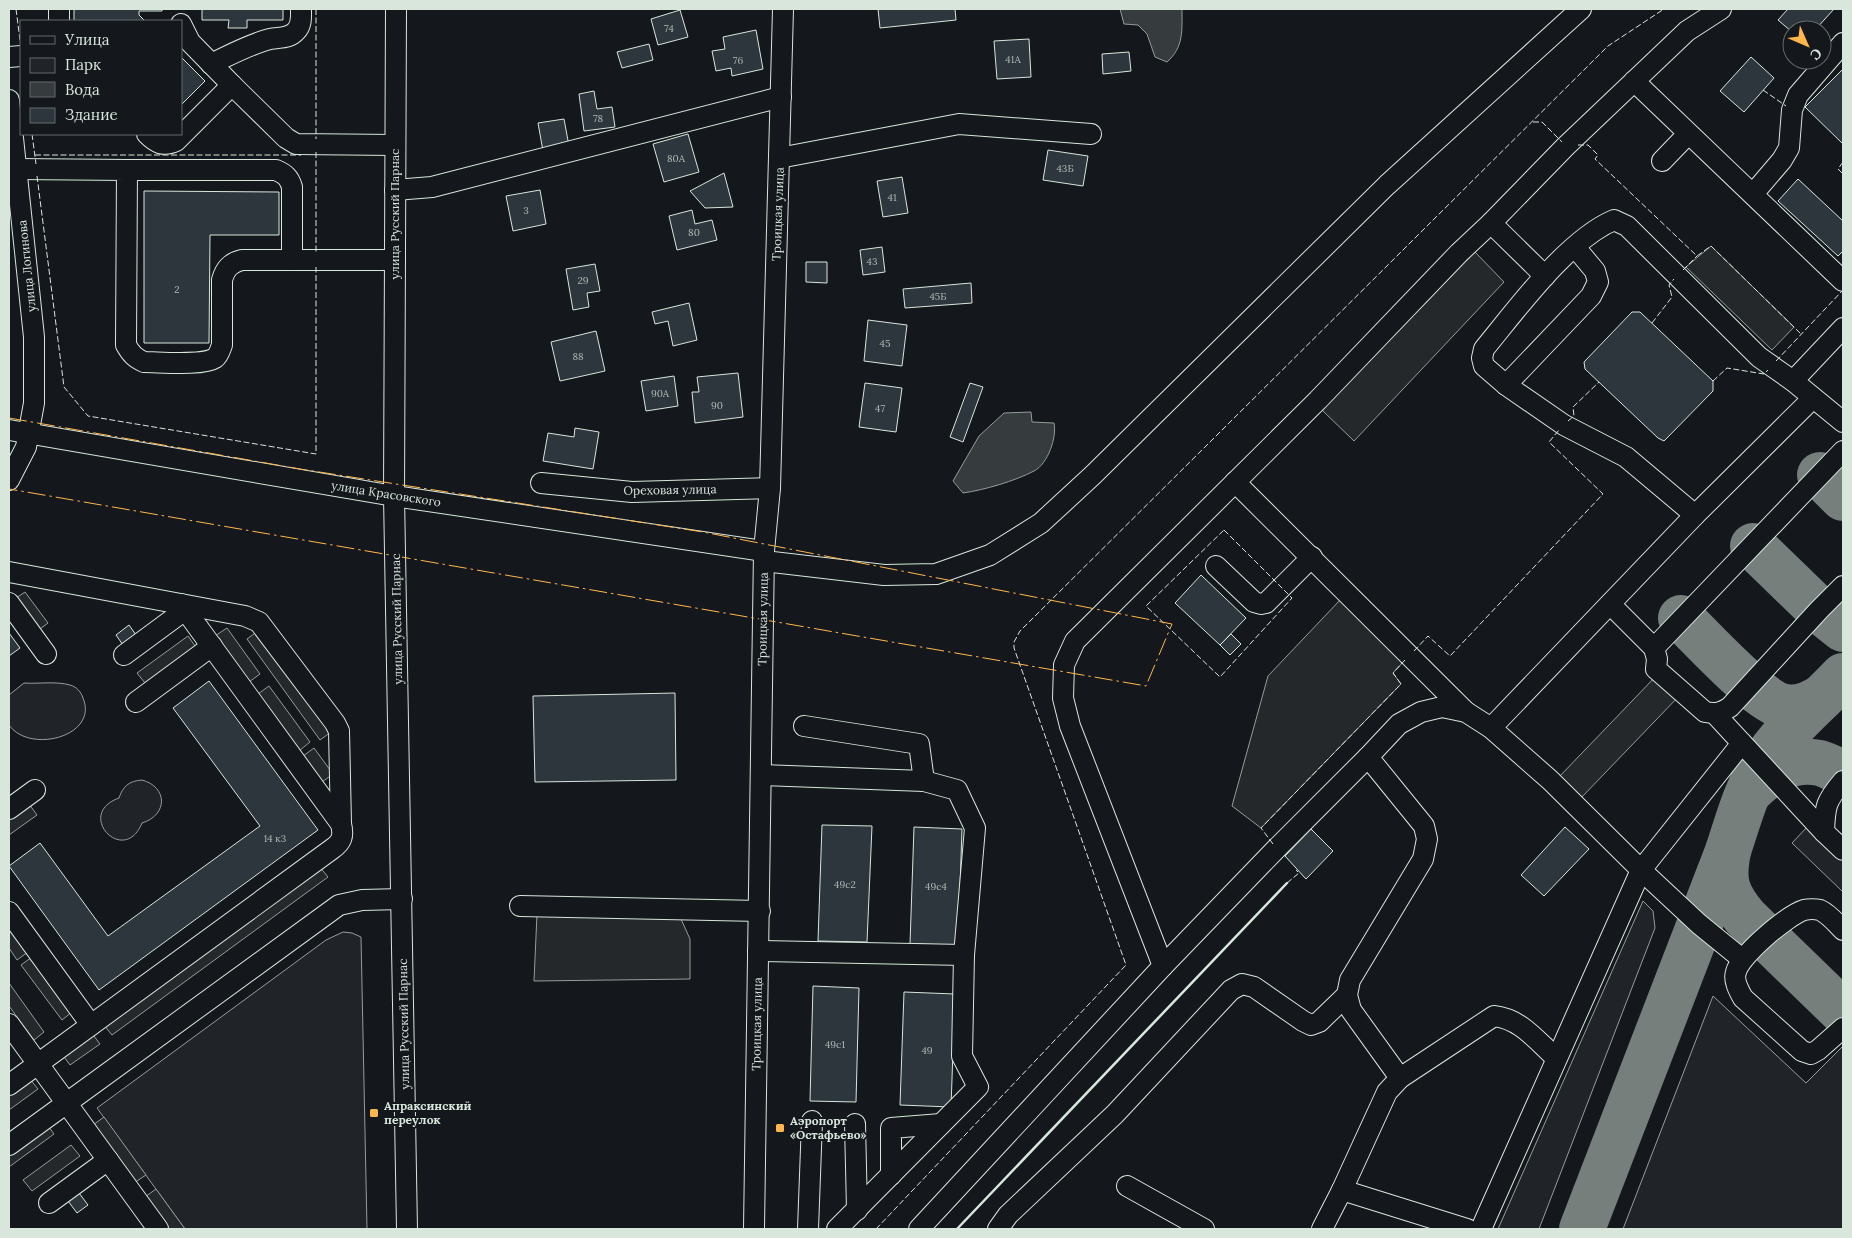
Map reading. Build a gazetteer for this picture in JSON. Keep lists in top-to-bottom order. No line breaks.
{"streets":{"street":["улица Русский Парнас","Троицкая улица","улица Логинова","Ореховая улица","улица Красовского"]},"crossings":[["улица Русский Парнас","улица Красовского"],["Троицкая улица","Ореховая улица"],["Троицкая улица","улица Красовского"],["улица Логинова","улица Красовского"]],"places":{"transit":["Апраксинский переулок","Аэропорт «Остафьево»"]},"house_numbers":["74","41А","76","78","80А","43Б","41","3","80","43","29","2","45Б","45","88","90А","90","47","14 к3","49с2","49с4","49с1","49"],"legend":["Улица","Парк","Вода","Здание"],"north":"bottom right"}
